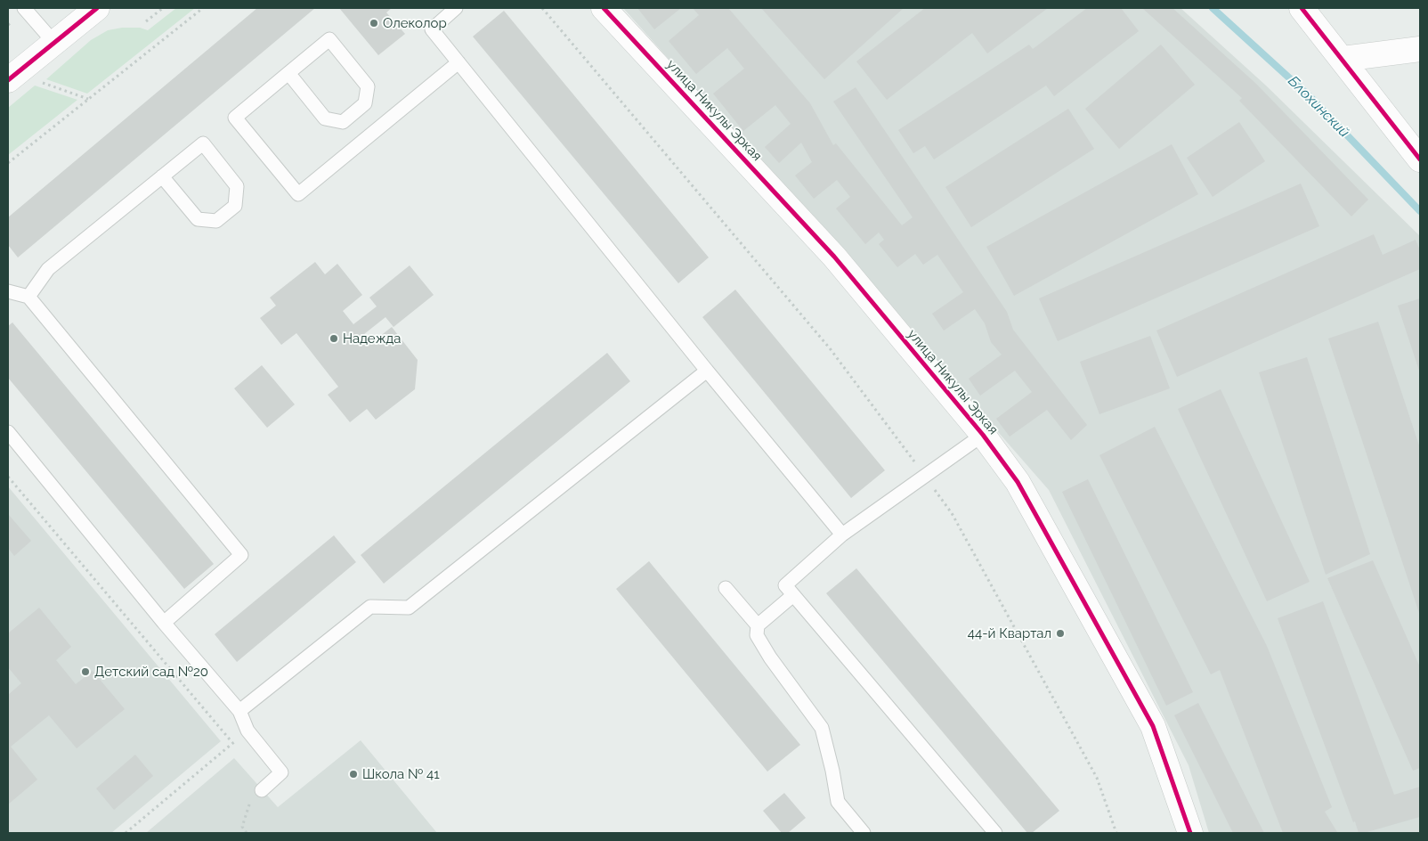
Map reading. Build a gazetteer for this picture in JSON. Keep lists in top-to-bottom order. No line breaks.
{"streets":{"street":["улица Никулы Эркая"]},"water":["Блохинский"],"places":["Олеколор","Надежда","44-й Квартал","Детский сад №20","Школа № 41"]}
